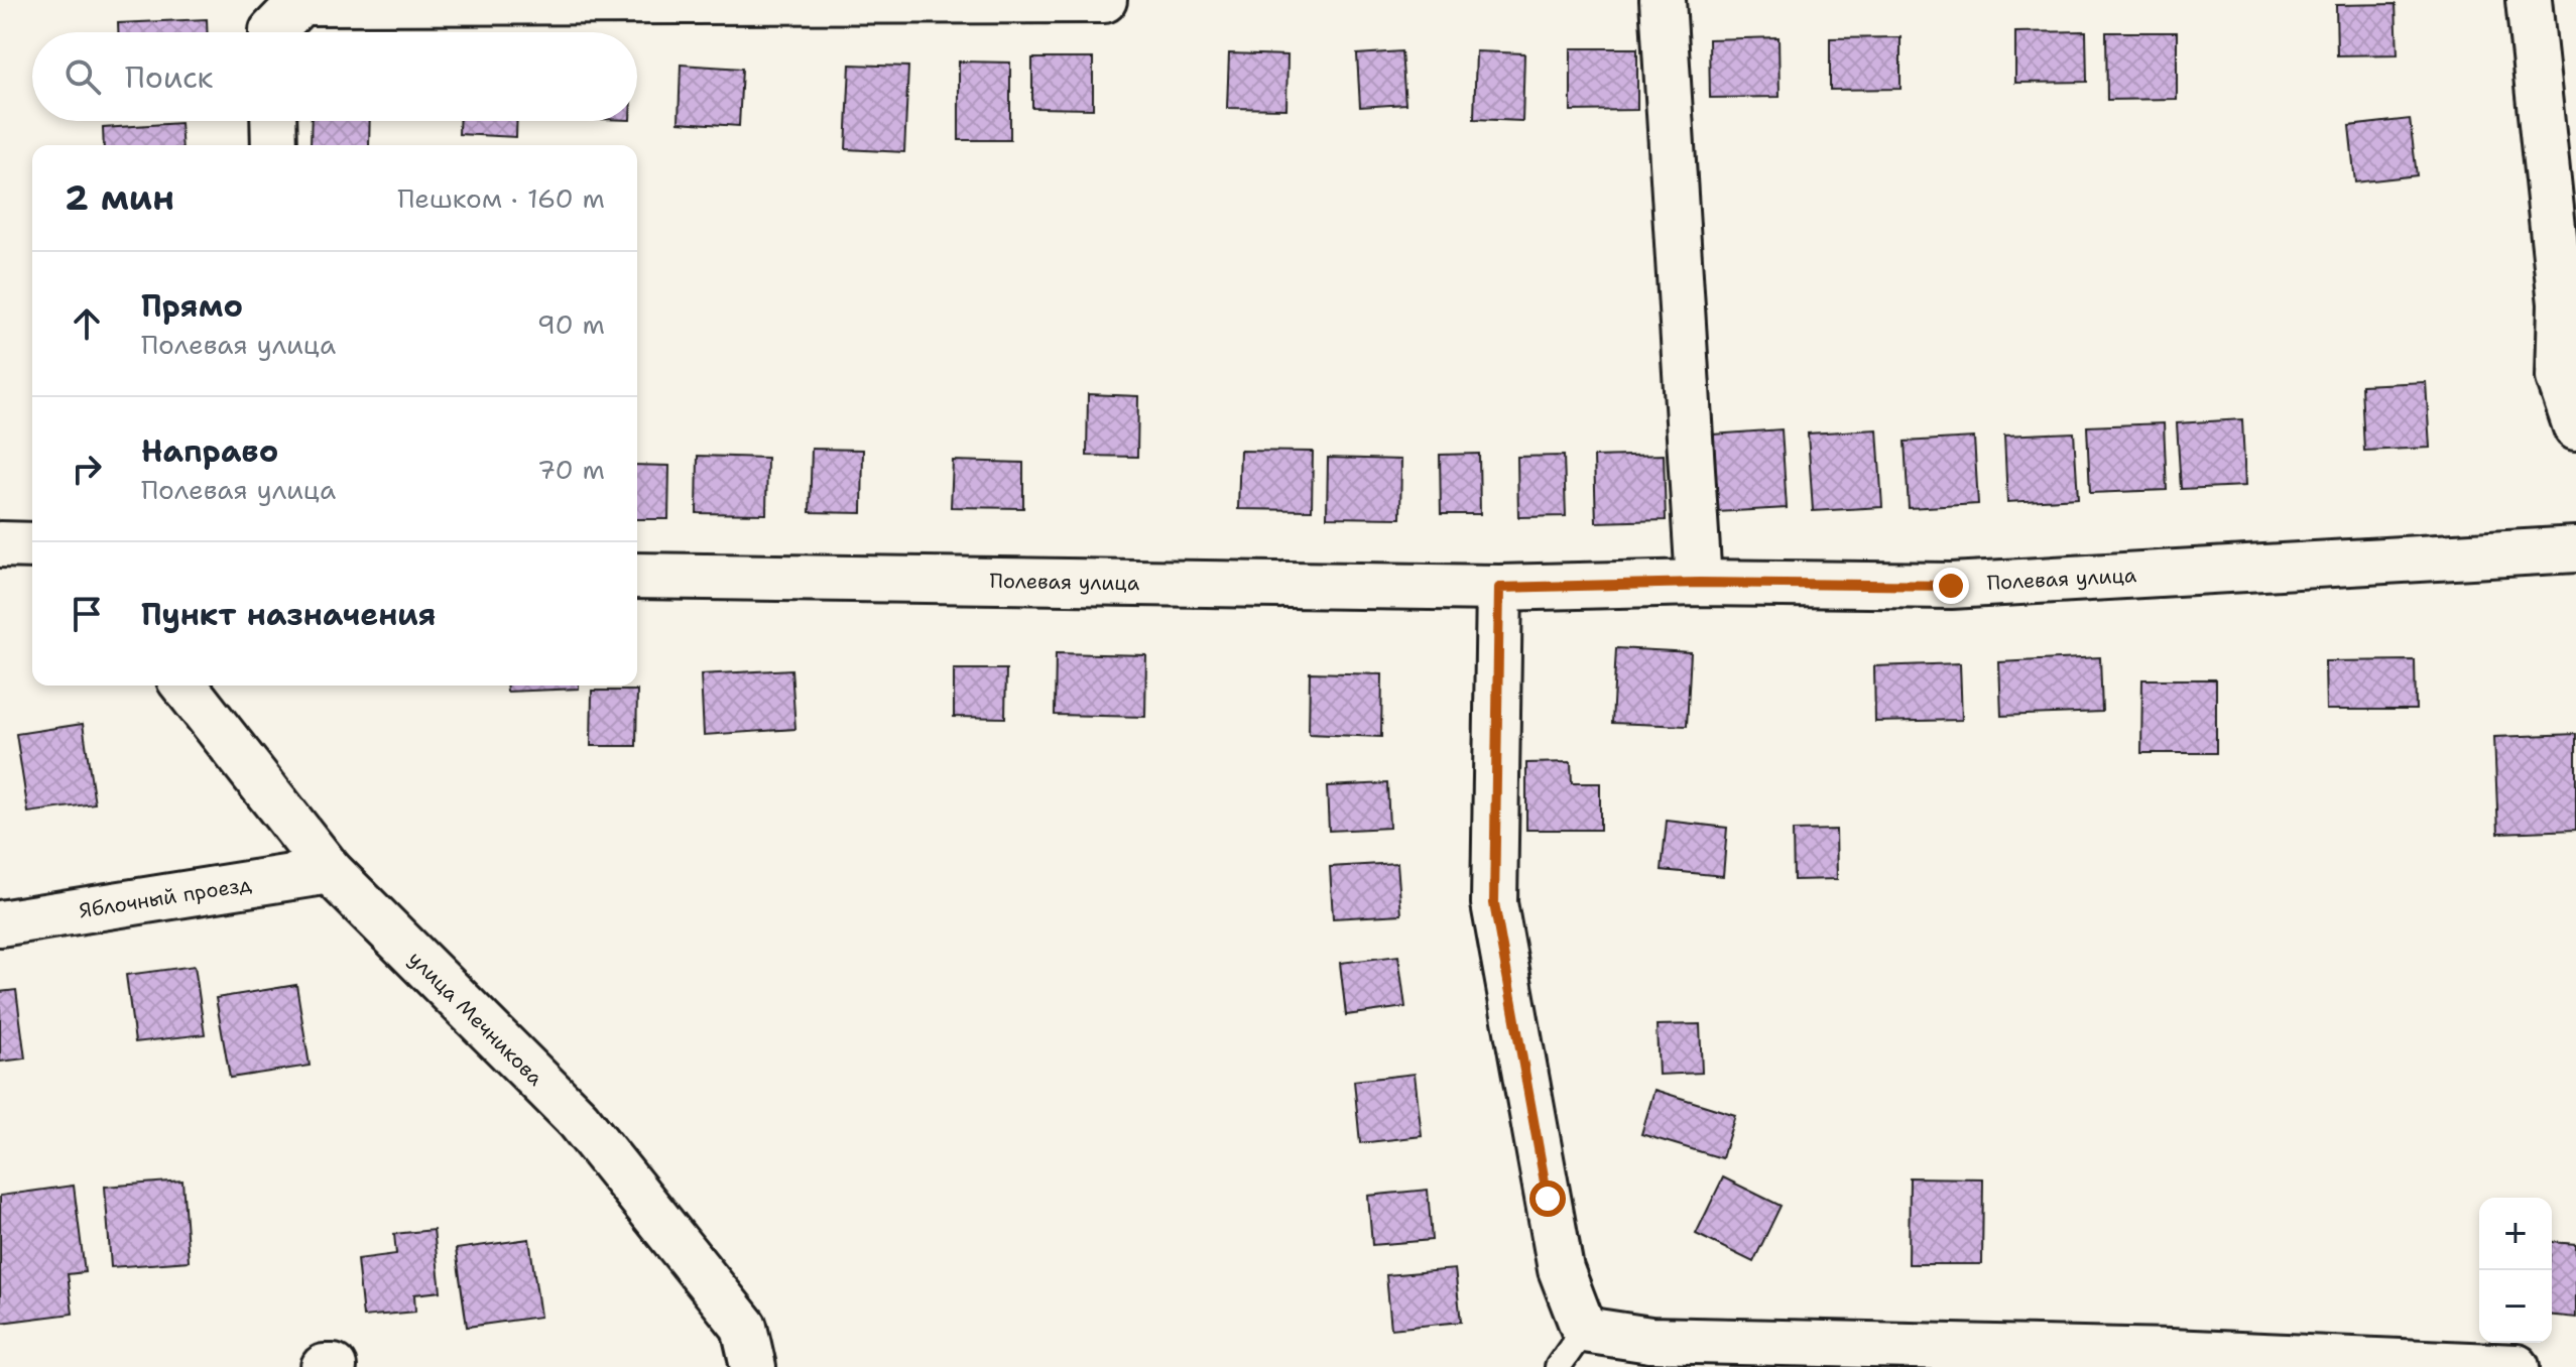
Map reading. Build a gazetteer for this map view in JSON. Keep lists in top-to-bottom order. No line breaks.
{"streets":{"street":["Полевая улица","Яблочный проезд","улица Мечникова"]},"crossings":[["Яблочный проезд","улица Мечникова"]],"page":{"search":"Поиск","heading":["2 мин","Пешком · 160 m"],"list":[["Прямо","Полевая улица","90 m"],["Направо","Полевая улица","70 m"],"Пункт назначения"],"map_buttons":["+","−"]}}
